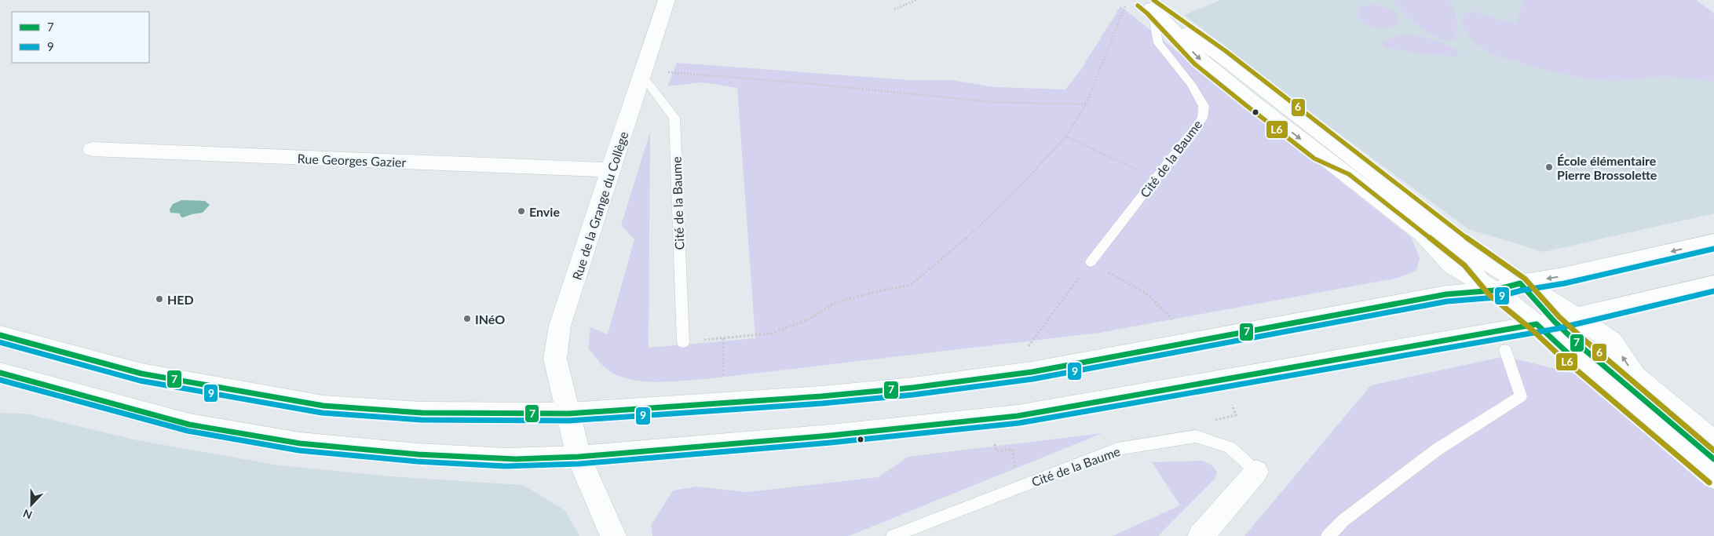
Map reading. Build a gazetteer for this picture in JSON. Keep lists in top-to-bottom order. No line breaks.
{"streets":{"main road":["Rue Georges Gazier","Rue de la Grange du Collège"],"lane":["Cité de la Baume"]},"crossings":[["Cité de la Baume","Rue de la Grange du Collège"],["Rue Georges Gazier","Rue de la Grange du Collège"]],"places":["École élémentaire Pierre Brossolette","Envie","HED","INéO"],"lines":["transit line 6","transit line L6","transit line 9","transit line 7"],"legend":["7","9"],"north":"bottom"}
